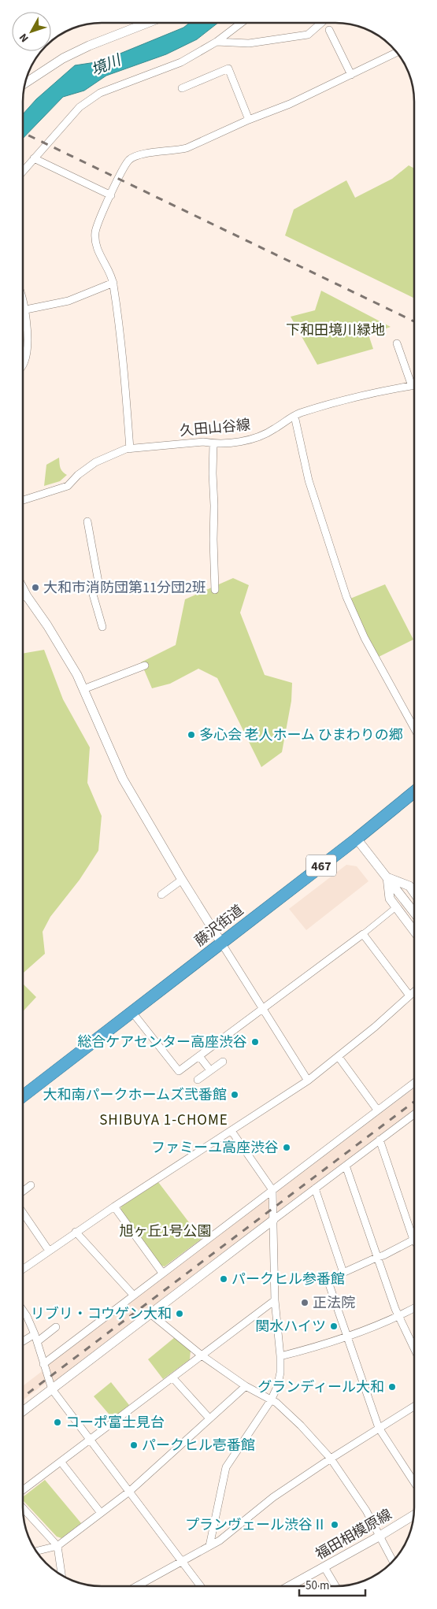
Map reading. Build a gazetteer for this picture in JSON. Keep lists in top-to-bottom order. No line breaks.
{"streets":{"highway":["467","藤沢街道"],"street":["久田山谷線","福田相模原線"]},"districts":["SHIBUYA 1-CHOME"],"water":["境川"],"parks":["下和田境川緑地","旭ヶ丘1号公園"],"places":["大和市消防団第11分団2班","多心会 老人ホーム ひまわりの郷","総合ケアセンター高座渋谷","大和南パークホームズ弐番館","ファミーユ高座渋谷","パークヒル参番館","正法院","リブリ・コウゲン大和","関水ハイツ","グランディール大和","コーポ富士見台","パークヒル壱番館","プランヴェール渋谷Ⅱ"],"scale_bar":"50 m","north":"bottom left"}
